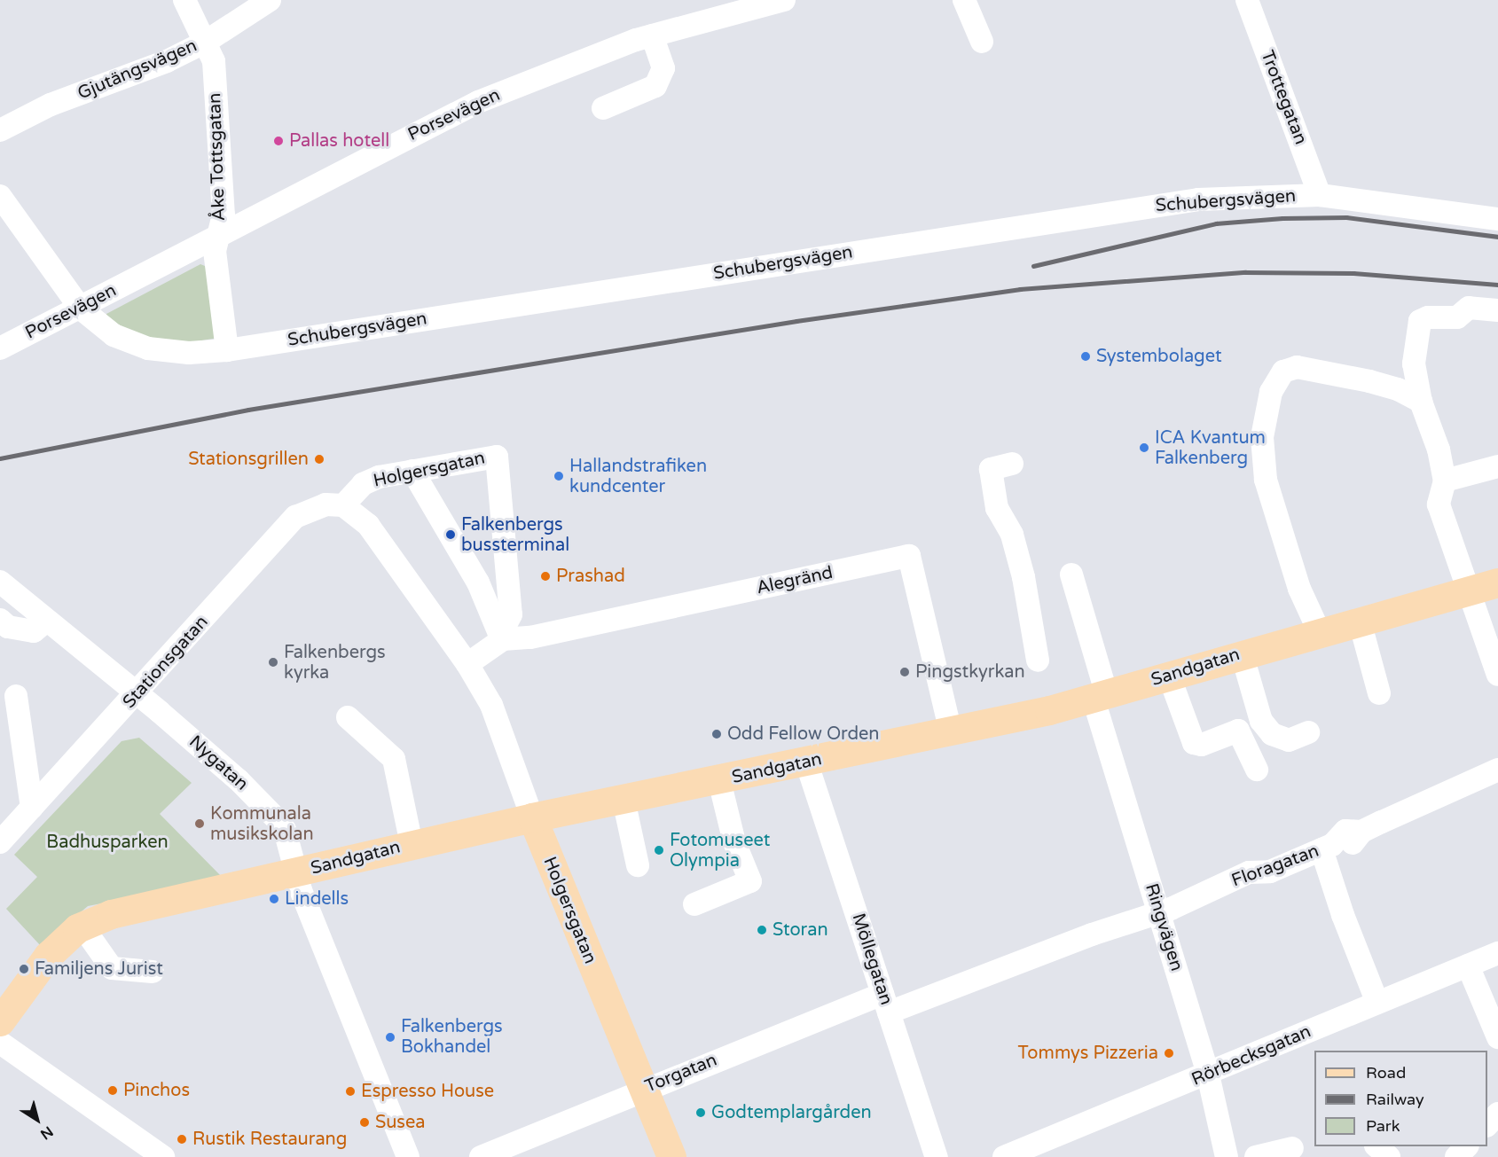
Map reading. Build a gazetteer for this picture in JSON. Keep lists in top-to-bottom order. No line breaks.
{"streets":{"main road":["Holgersgatan","Sandgatan"],"street":["Gjutängsvägen","Trottegatan","Porsevägen","Åke Tottsgatan","Schubergsvägen","Alegränd","Stationsgatan","Nygatan","Floragatan","Ringvägen","Möllegatan","Rörbecksgatan","Torgatan"]},"crossings":[["Gjutängsvägen","Åke Tottsgatan"],["Trottegatan","Schubergsvägen"],["Porsevägen","Åke Tottsgatan"],["Porsevägen","Schubergsvägen"],["Åke Tottsgatan","Schubergsvägen"],["Holgersgatan","Alegränd"],["Holgersgatan","Stationsgatan"],["Holgersgatan","Sandgatan"],["Holgersgatan","Torgatan"],["Alegränd","Sandgatan"],["Stationsgatan","Nygatan"],["Sandgatan","Nygatan"],["Sandgatan","Ringvägen"],["Sandgatan","Möllegatan"],["Floragatan","Ringvägen"],["Floragatan","Möllegatan"],["Floragatan","Torgatan"],["Ringvägen","Rörbecksgatan"],["Möllegatan","Torgatan"]],"parks":["Badhusparken"],"places":["Pallas hotell","Systembolaget","ICA Kvantum Falkenberg","Stationsgrillen","Hallandstrafiken kundcenter","Falkenbergs bussterminal","Prashad","Falkenbergs kyrka","Pingstkyrkan","Odd Fellow Orden","Kommunala musikskolan","Fotomuseet Olympia","Lindells","Storan","Familjens Jurist","Falkenbergs Bokhandel","Tommys Pizzeria","Pinchos","Espresso House","Godtemplargården","Susea","Rustik Restaurang"],"legend":["Road","Railway","Park"],"north":"bottom right"}
